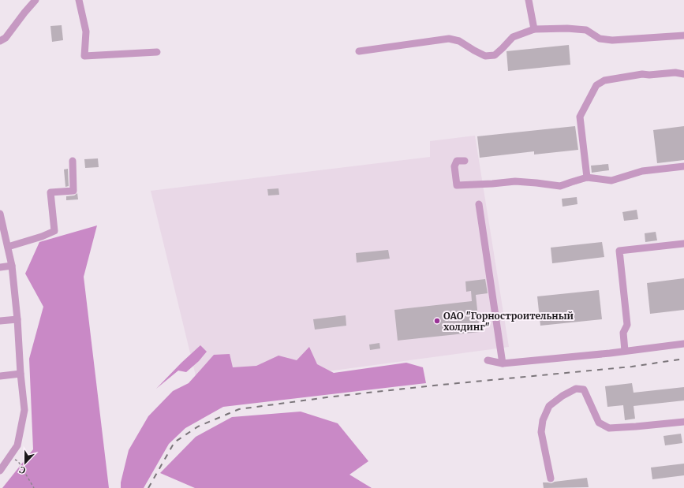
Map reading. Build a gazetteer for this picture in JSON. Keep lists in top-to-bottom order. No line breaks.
{"places":["ОАО \"Горностроительный холдинг\""],"north":"bottom"}
